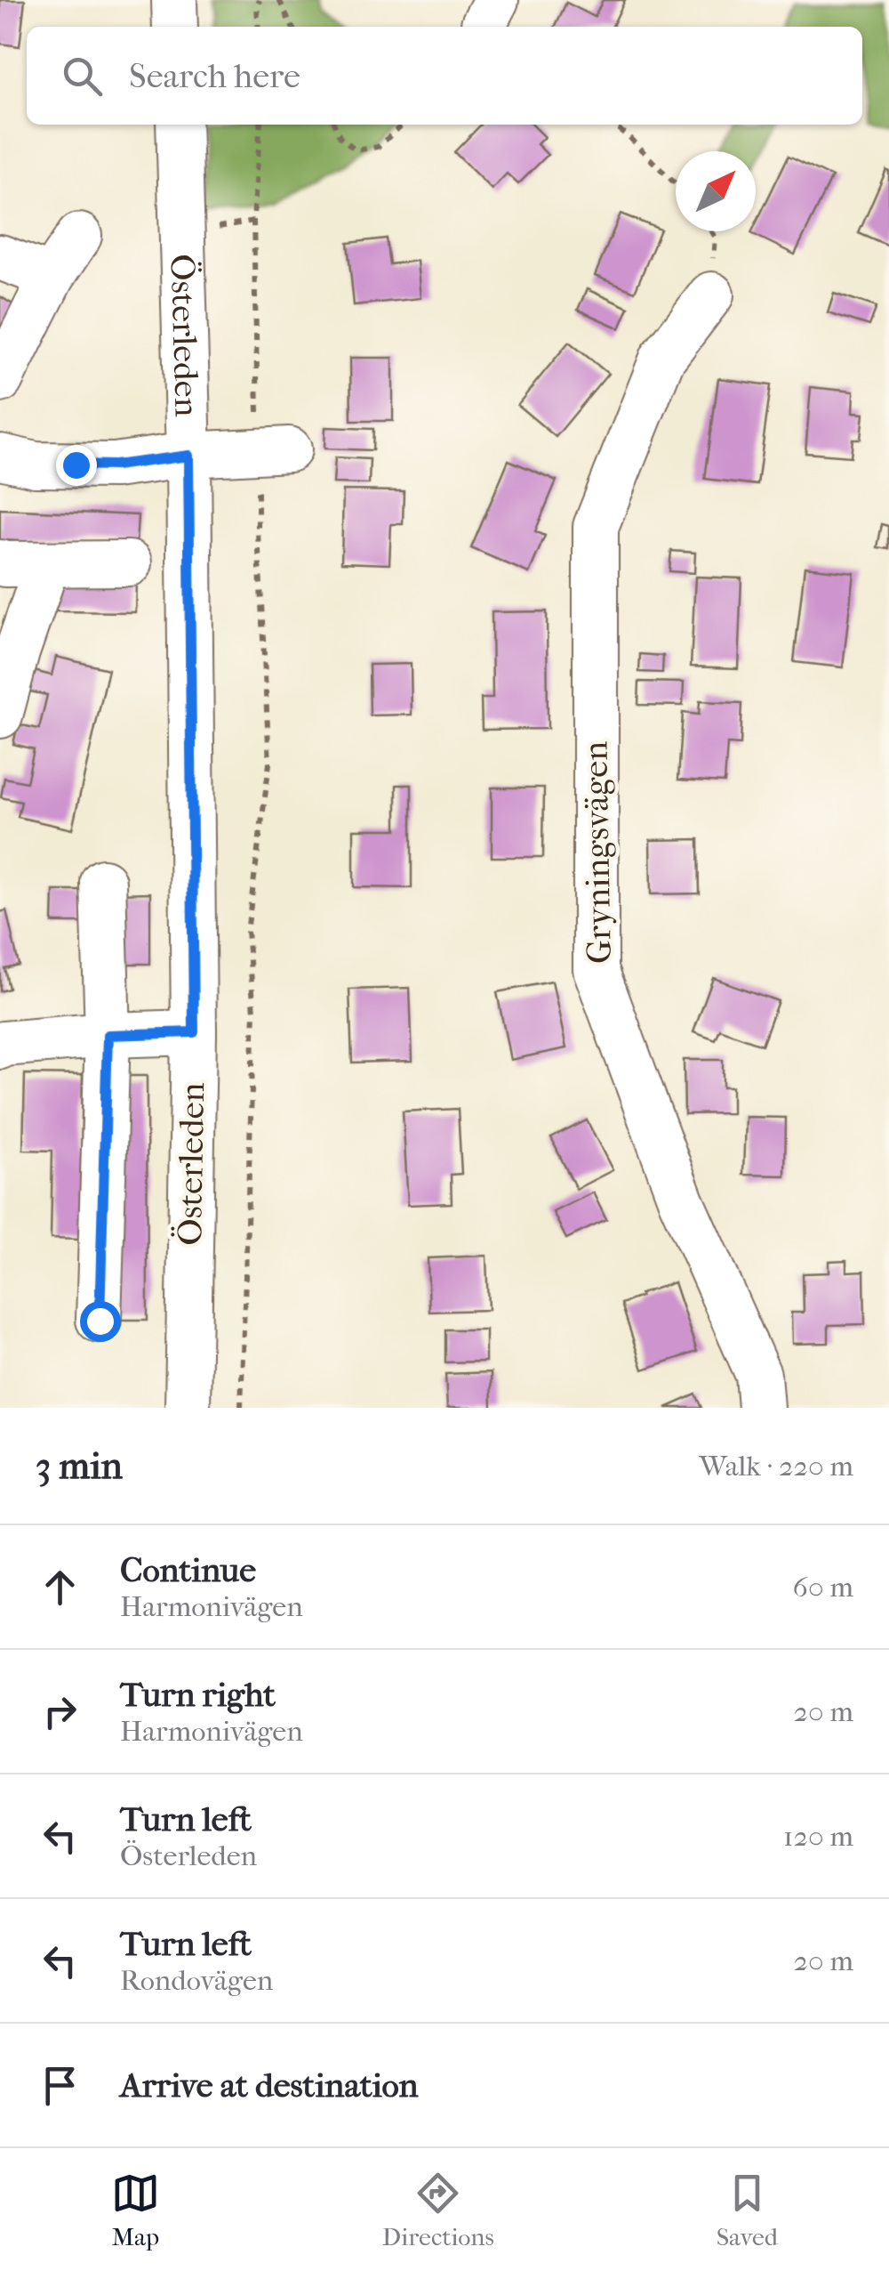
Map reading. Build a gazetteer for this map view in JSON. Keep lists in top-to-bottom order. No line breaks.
{"streets":{"street":["Österleden","Gryningsvägen"]},"north":"top right","page":{"search":"Search here","heading":["3 min","Walk · 220 m"],"list":[["Continue","Harmonivägen","60 m"],["Turn right","Harmonivägen","20 m"],["Turn left","Österleden","120 m"],["Turn left","Rondovägen","20 m"],"Arrive at destination"],"nav":["Map","Directions","Saved"]}}
